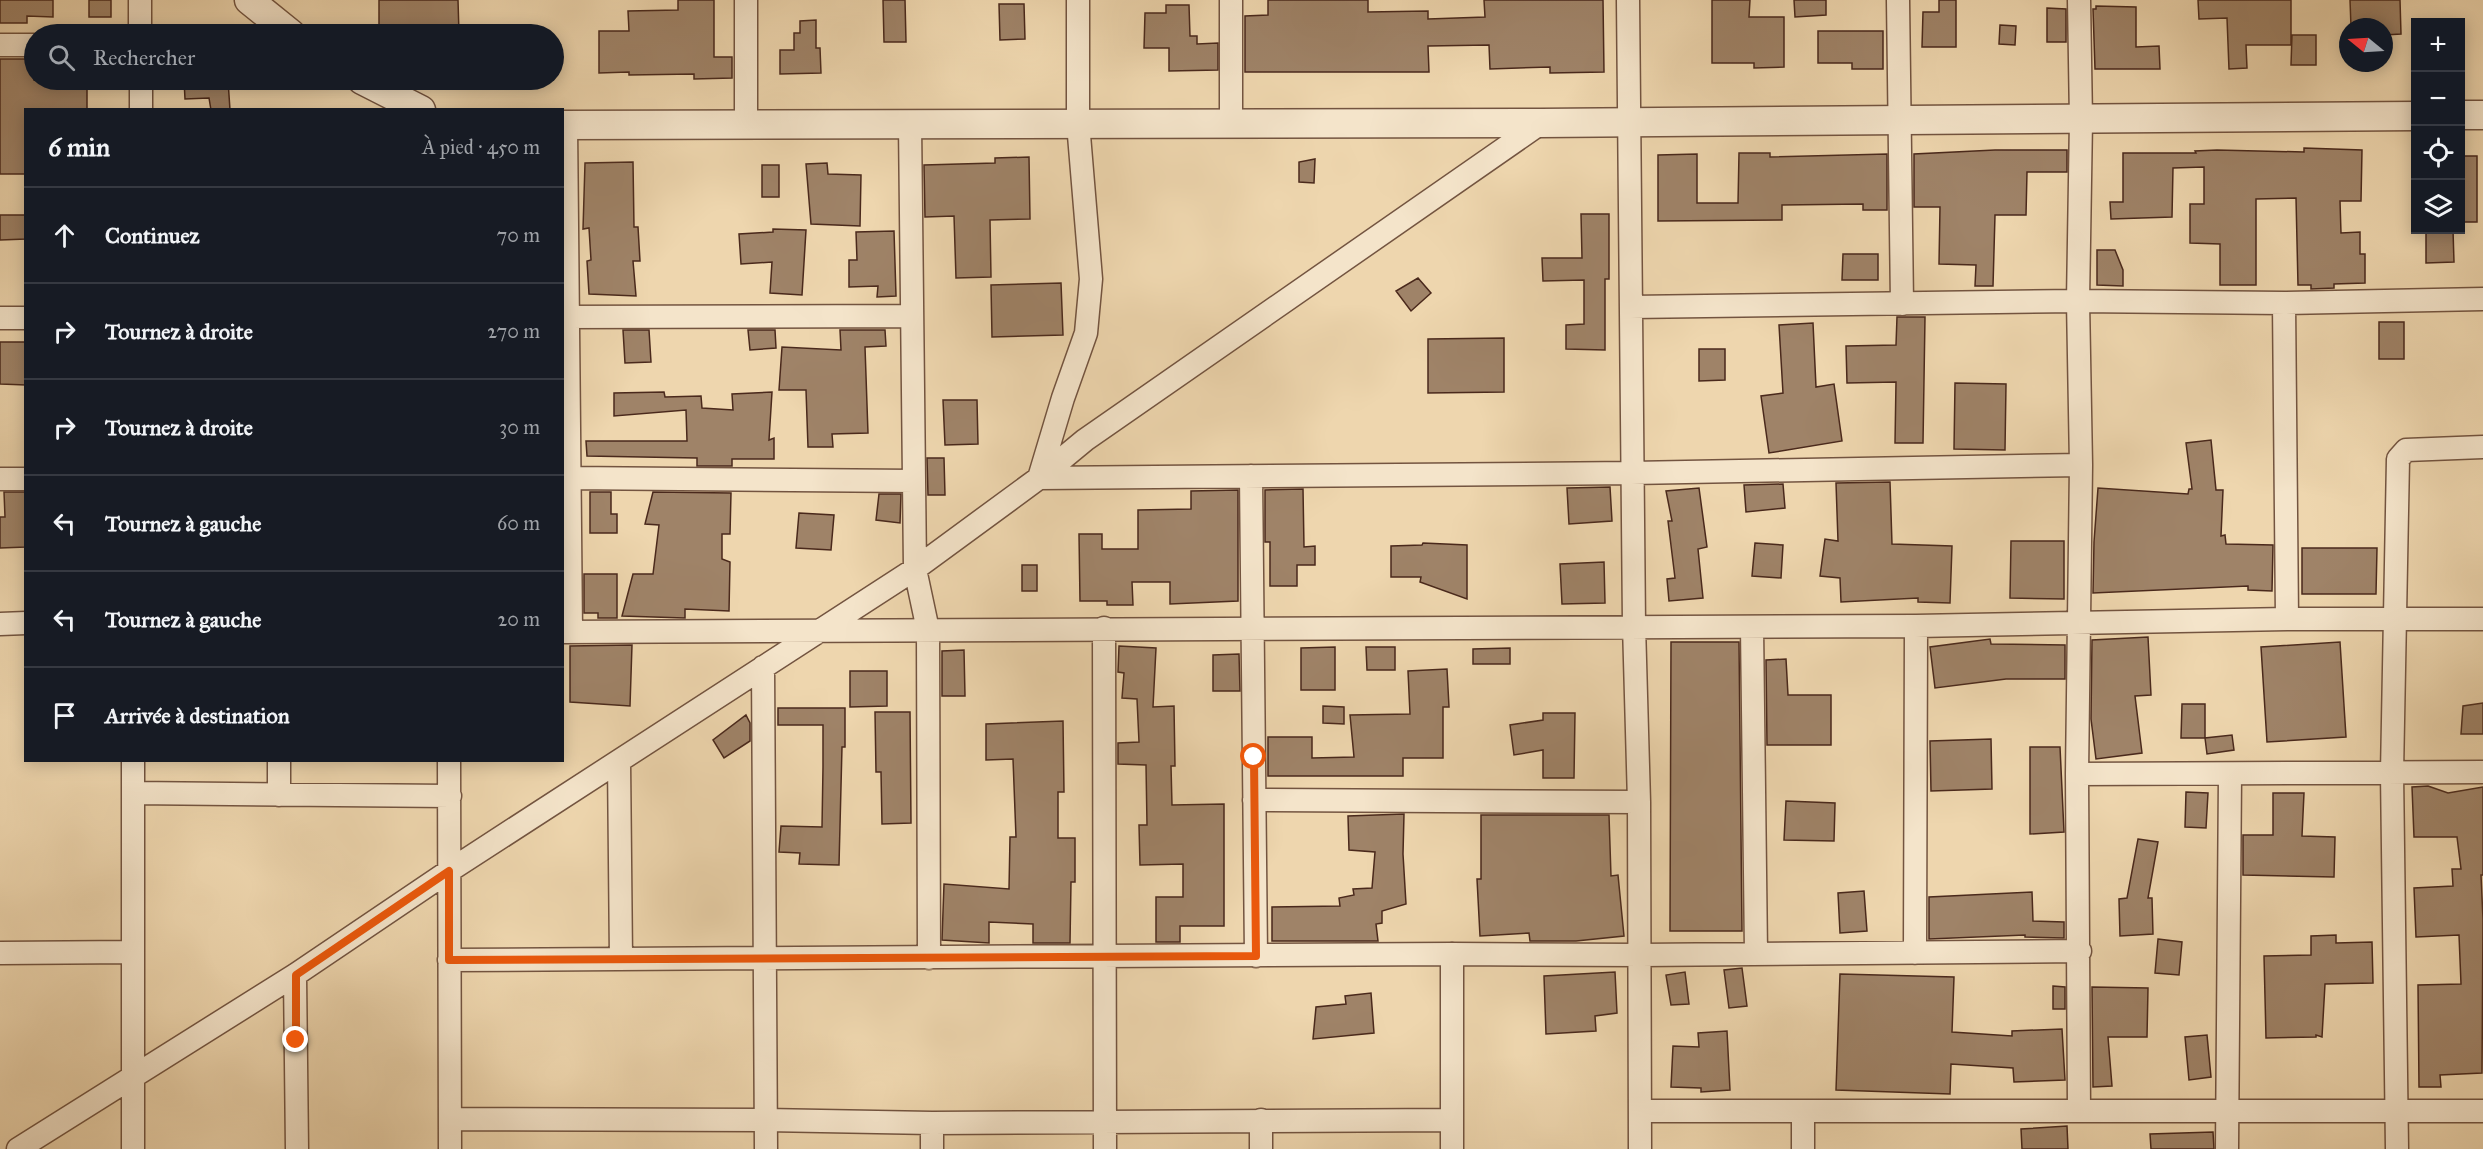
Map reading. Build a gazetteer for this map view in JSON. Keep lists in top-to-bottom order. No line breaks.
{"north":"left","page":{"map_buttons":["+","−"],"search":"Rechercher","heading":["6 min","À pied · 450 m"],"list":[["Continuez","70 m"],["Tournez à droite","270 m"],["Tournez à droite","30 m"],["Tournez à gauche","60 m"],["Tournez à gauche","20 m"],"Arrivée à destination"]}}
